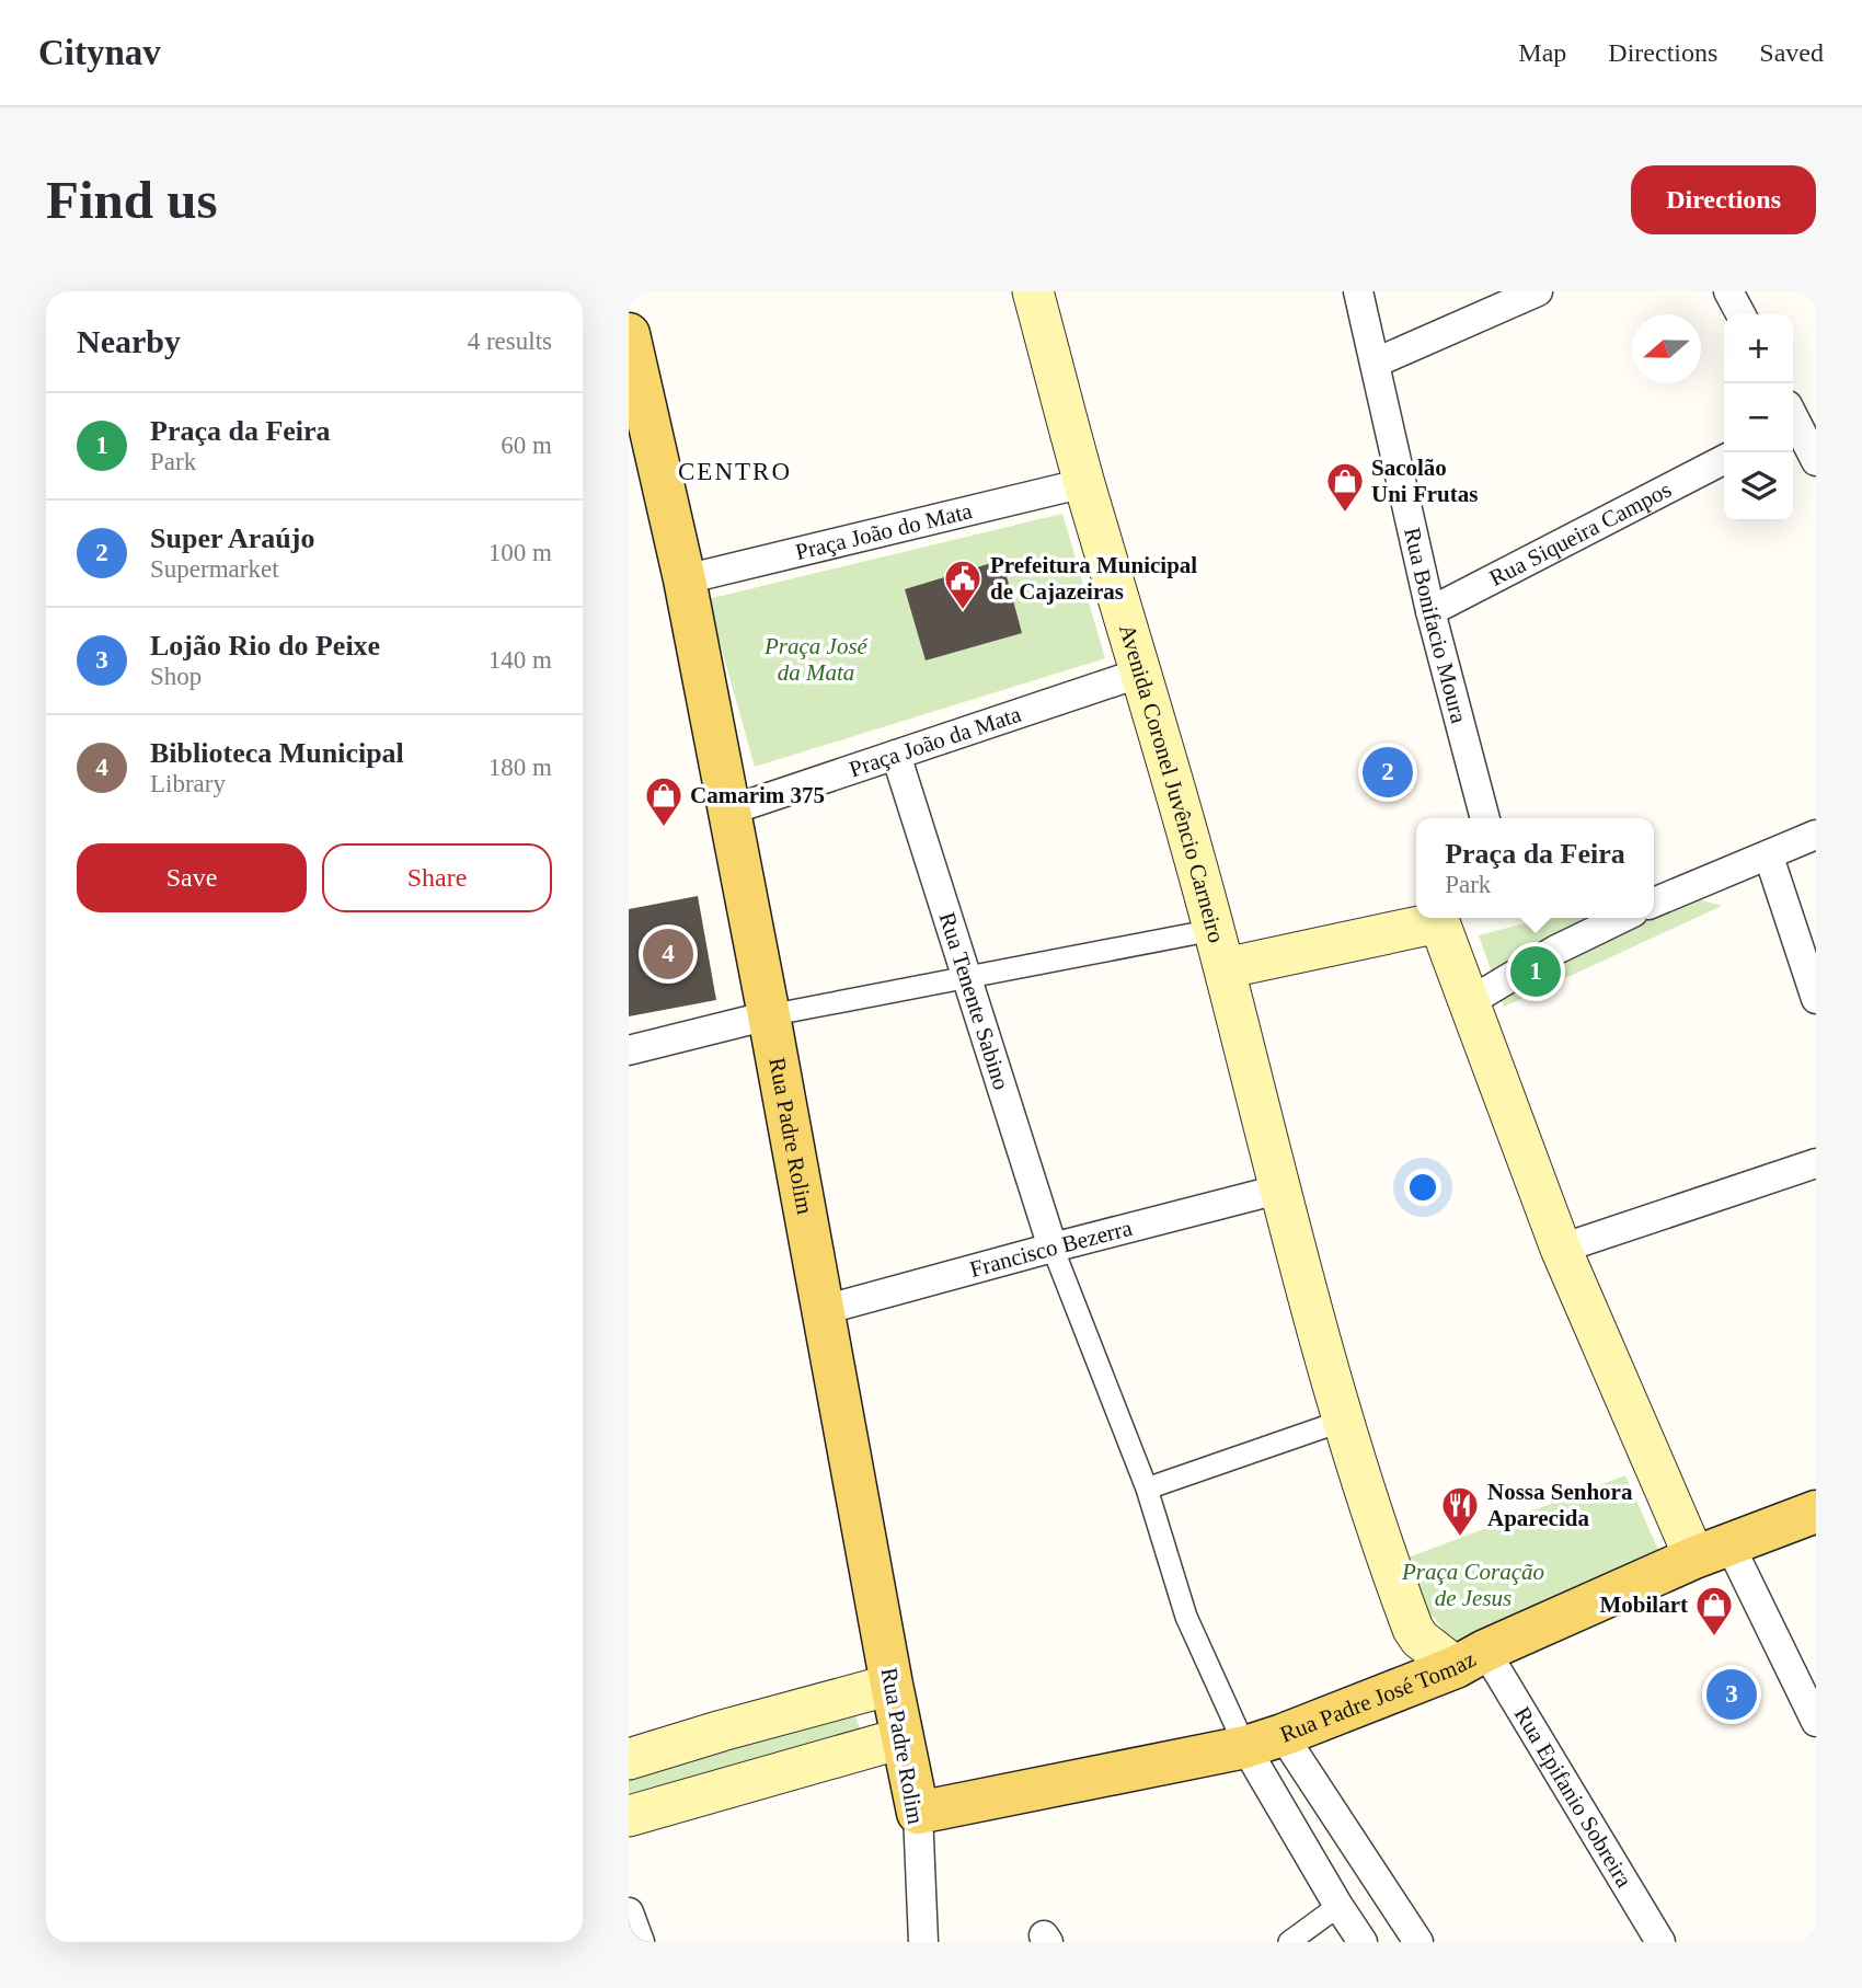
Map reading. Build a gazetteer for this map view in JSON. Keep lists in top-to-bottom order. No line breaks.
{"streets":{"main road":["Avenida Coronel Juvêncio Carneiro","Rua Padre Rolim","Rua Padre José Tomaz"],"street":["Praça João do Mata","Rua Siqueira Campos","Rua Bonifacio Moura","Praça João da Mata","Rua Tenente Sabino","Francisco Bezerra","Rua Epifanio Sobreira"]},"crossings":[["Praça João do Mata","Avenida Coronel Juvêncio Carneiro"],["Praça João do Mata","Rua Padre Rolim"],["Rua Siqueira Campos","Rua Bonifacio Moura"],["Praça João da Mata","Avenida Coronel Juvêncio Carneiro"],["Praça João da Mata","Rua Tenente Sabino"],["Praça João da Mata","Rua Padre Rolim"],["Avenida Coronel Juvêncio Carneiro","Francisco Bezerra"],["Avenida Coronel Juvêncio Carneiro","Rua Padre José Tomaz"],["Avenida Coronel Juvêncio Carneiro","Rua Epifanio Sobreira"],["Rua Tenente Sabino","Francisco Bezerra"],["Rua Padre Rolim","Francisco Bezerra"],["Rua Padre Rolim","Rua Padre José Tomaz"],["Rua Padre José Tomaz","Rua Epifanio Sobreira"]],"districts":["CENTRO"],"parks":["Praça José da Mata","Praça Coração de Jesus"],"places":{"shop":["Sacolão Uni Frutas","Camarim 375","Mobilart"],"public building":["Prefeitura Municipal de Cajazeiras"],"restaurant":["Nossa Senhora Aparecida"]},"north":"left","page":{"header":"Citynav","nav":["Map","Directions","Saved"],"buttons":["Directions",["Save","Share"]],"title":"Find us","heading":["Nearby","4 results"],"map_buttons":["+","−"],"list":[{"mark":"1","name":"Praça da Feira","note":"Park","value":"60 m"},{"mark":"2","name":"Super Araújo","note":"Supermarket","value":"100 m"},{"mark":"3","name":"Lojão Rio do Peixe","note":"Shop","value":"140 m"},{"mark":"4","name":"Biblioteca Municipal","note":"Library","value":"180 m"}],"pins":["2","4","1","3"],"popup":["Praça da Feira","Park"]}}
